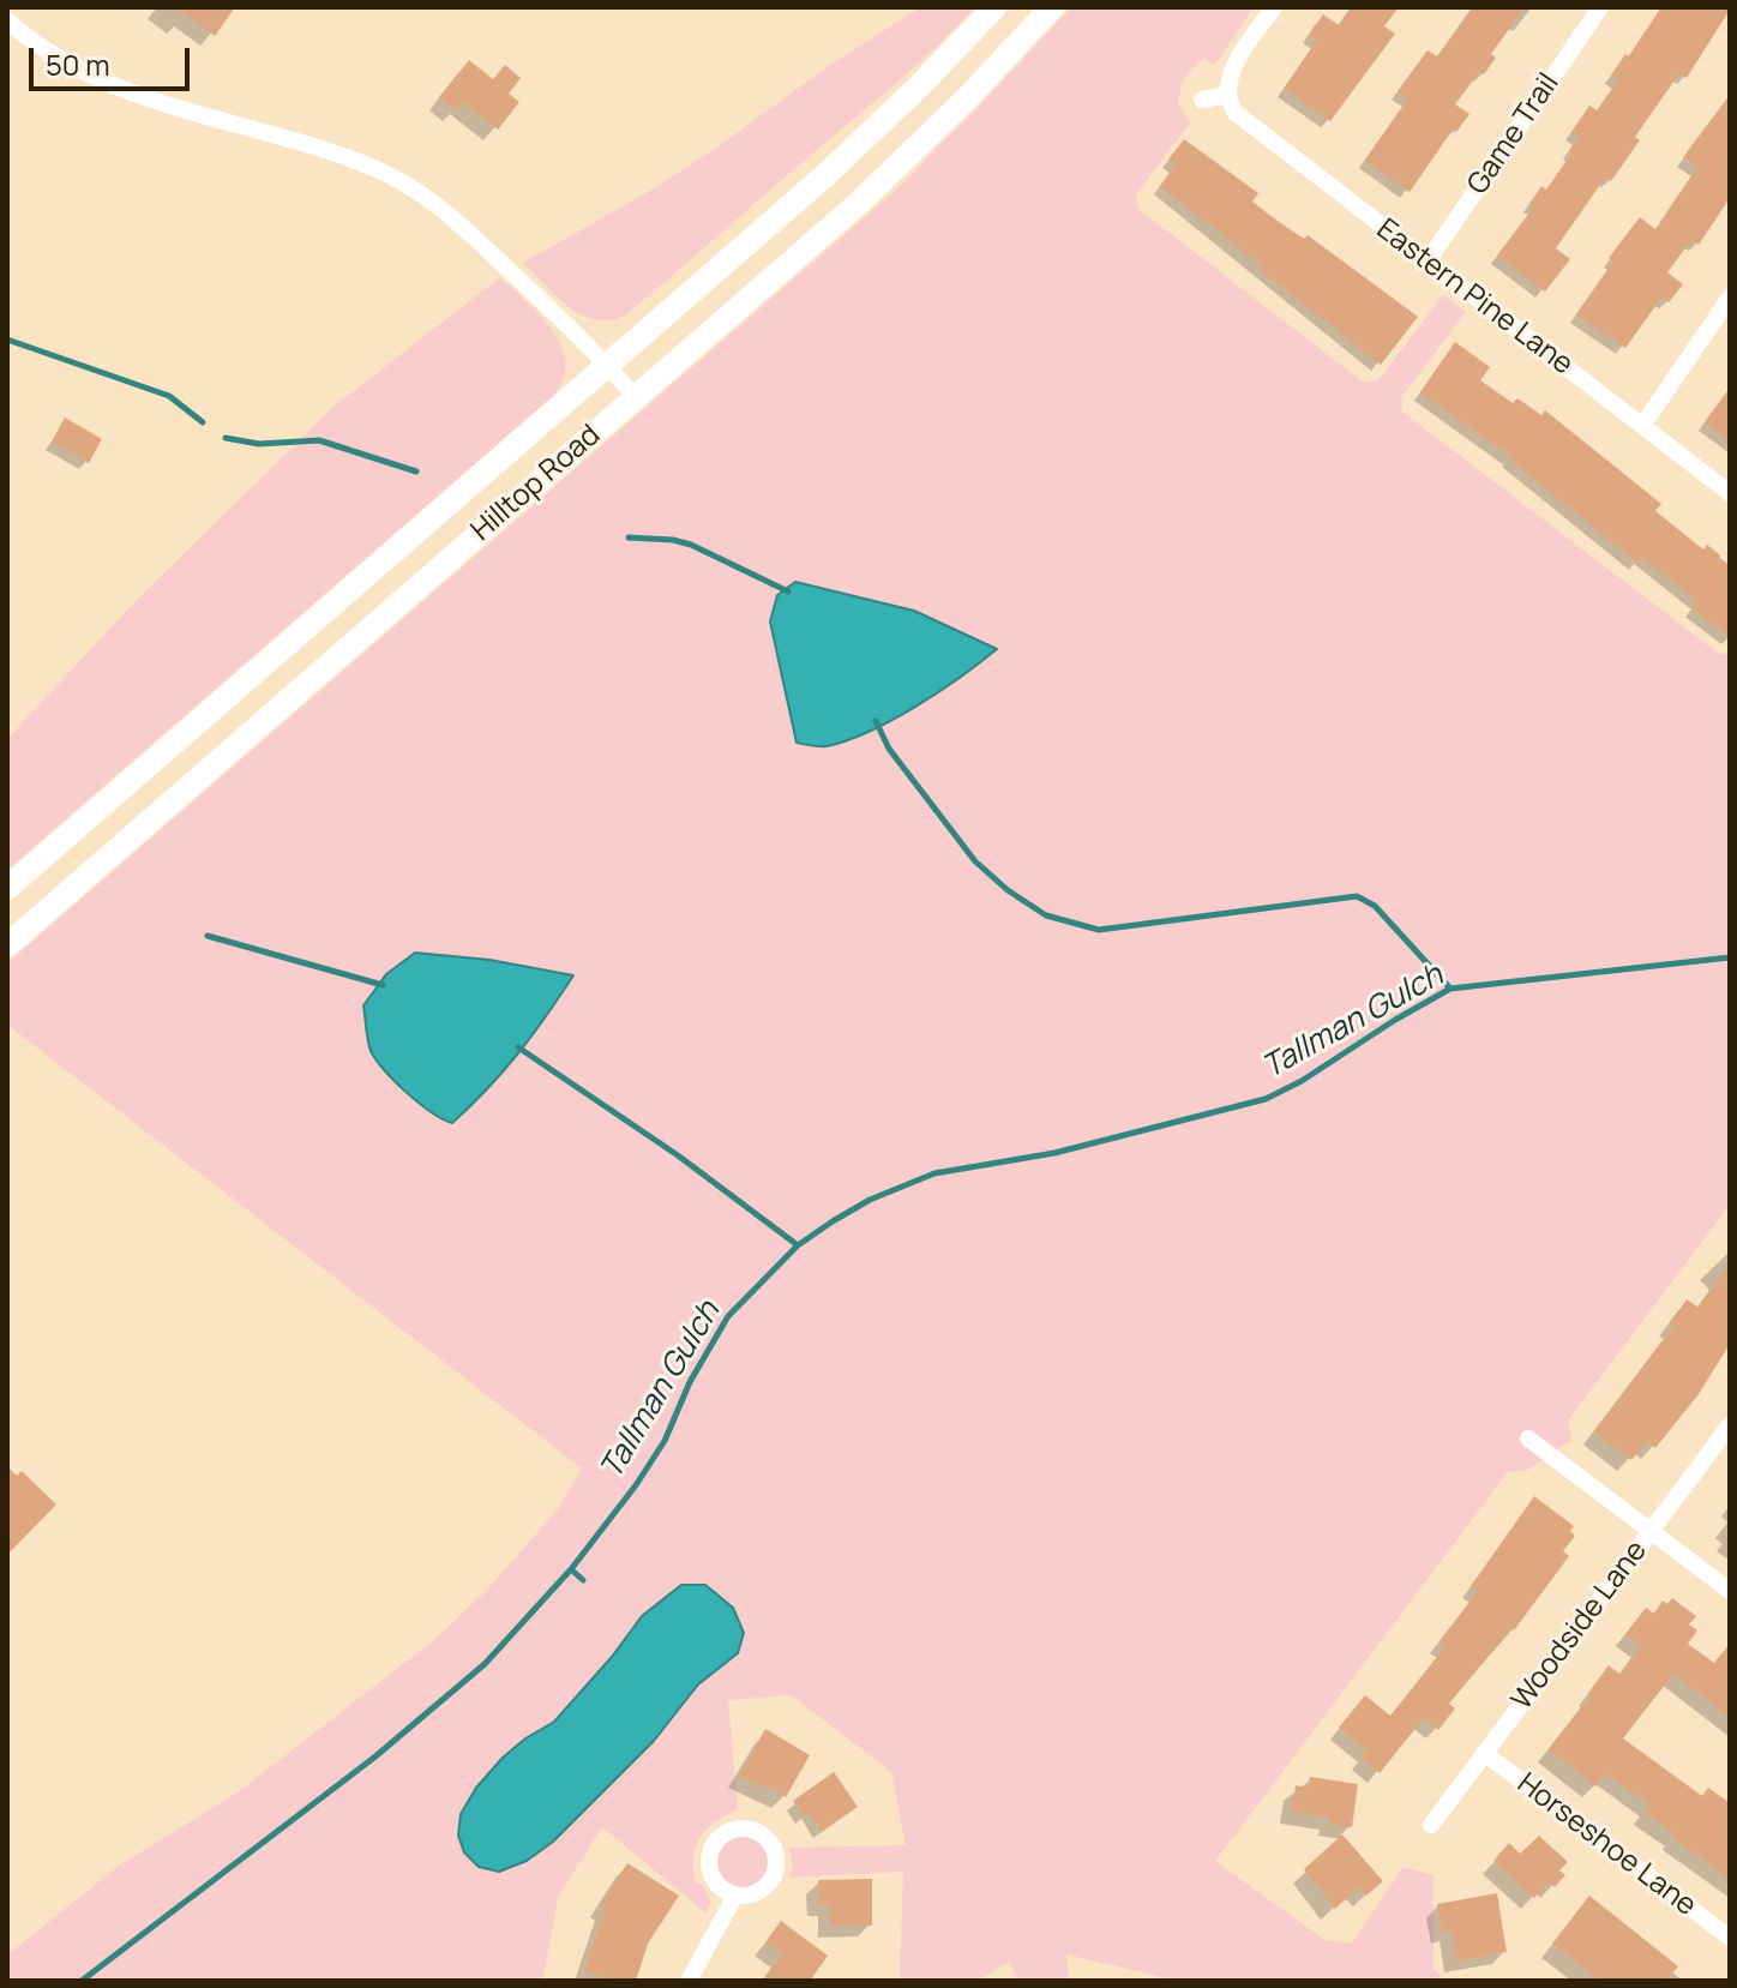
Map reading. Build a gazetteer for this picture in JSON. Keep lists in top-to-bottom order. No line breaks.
{"streets":{"main road":["Hilltop Road"],"street":["Game Trail","Eastern Pine Lane","Woodside Lane","Horseshoe Lane"]},"crossings":[["Game Trail","Eastern Pine Lane"],["Woodside Lane","Horseshoe Lane"]],"water":["Tallman Gulch"],"scale_bar":"50 m"}
